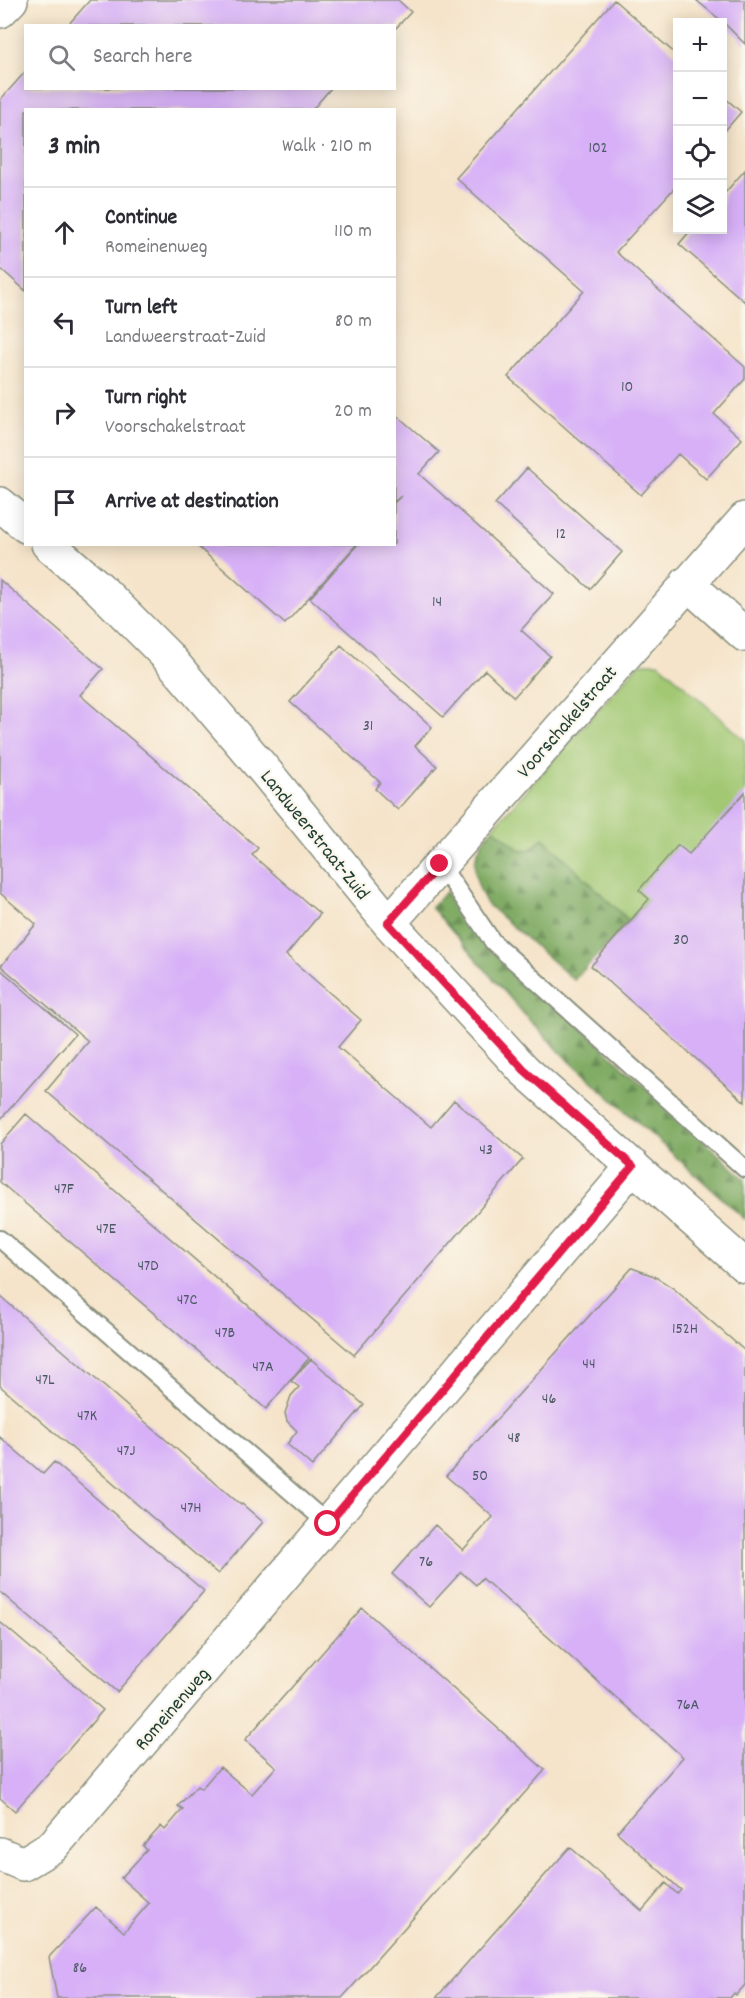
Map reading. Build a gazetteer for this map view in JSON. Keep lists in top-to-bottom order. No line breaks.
{"streets":{"street":["Voorschakelstraat","Landweerstraat-Zuid","Romeinenweg"]},"crossings":[["Voorschakelstraat","Landweerstraat-Zuid"],["Landweerstraat-Zuid","Romeinenweg"]],"house_numbers":["102","10","12","14","31","30","43","47F","47E","47D","47C","152H","47B","44","47A","47L","46","47K","48","47J","50","47H","76","76A","86"],"page":{"map_buttons":["+","−"],"search":"Search here","heading":["3 min","Walk · 210 m"],"list":[["Continue","Romeinenweg","110 m"],["Turn left","Landweerstraat-Zuid","80 m"],["Turn right","Voorschakelstraat","20 m"],"Arrive at destination"]}}
